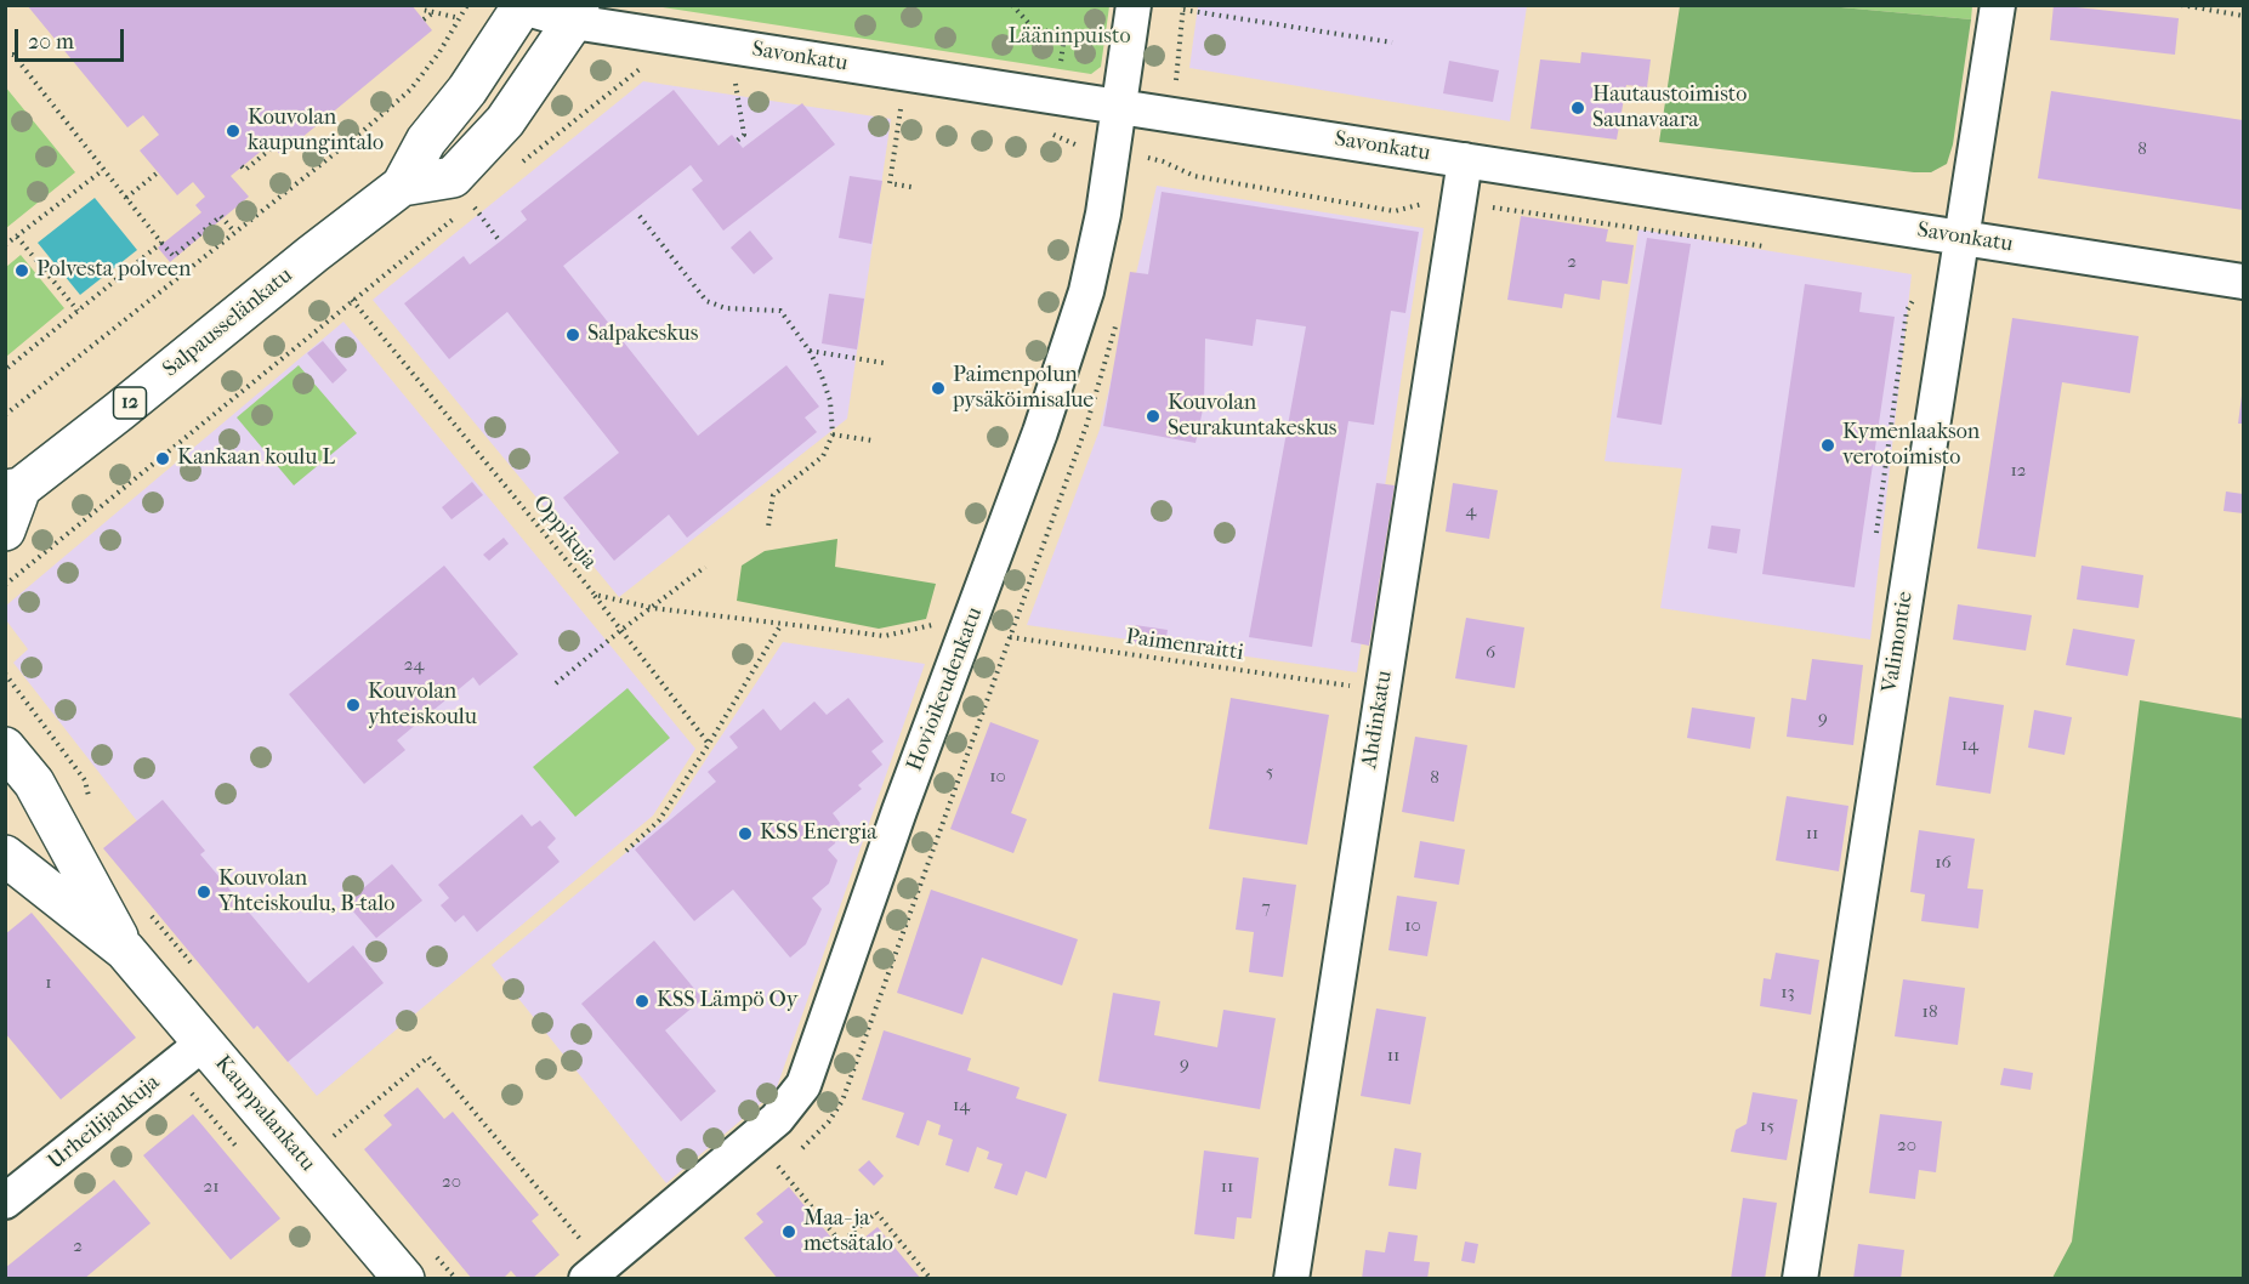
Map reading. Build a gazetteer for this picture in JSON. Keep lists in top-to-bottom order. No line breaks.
{"streets":{"main road":["Salpausselänkatu","12","Kauppalankatu"],"street":["Savonkatu","Valimontie","Hovioikeudenkatu","Ahdinkatu","Urheilijankuja"],"path":["Oppikuja","Paimenraitti"]},"crossings":[["Savonkatu","Salpausselänkatu"],["Savonkatu","Valimontie"],["Savonkatu","Hovioikeudenkatu"],["Savonkatu","Ahdinkatu"],["Oppikuja","Hovioikeudenkatu"],["Kauppalankatu","Urheilijankuja"]],"parks":["Lääninpuisto"],"places":["Hautaustoimisto Saunavaara","Kouvolan kaupungintalo","Polvesta polveen","Salpakeskus","Paimenpolun pysäköimisalue","Kouvolan Seurakuntakeskus","Kymenlaakson verotoimisto","Kankaan koulu L","Kouvolan yhteiskoulu","KSS Energia","Kouvolan Yhteiskoulu, B-talo","KSS Lämpö Oy","Maa- ja metsätalo"],"house_numbers":["8","2","12","4","6","24","9","14","5","10","8","11","16","7","10","1","13","18","11","9","14","15","20","20","21","11","2"],"scale_bar":"20 m"}
